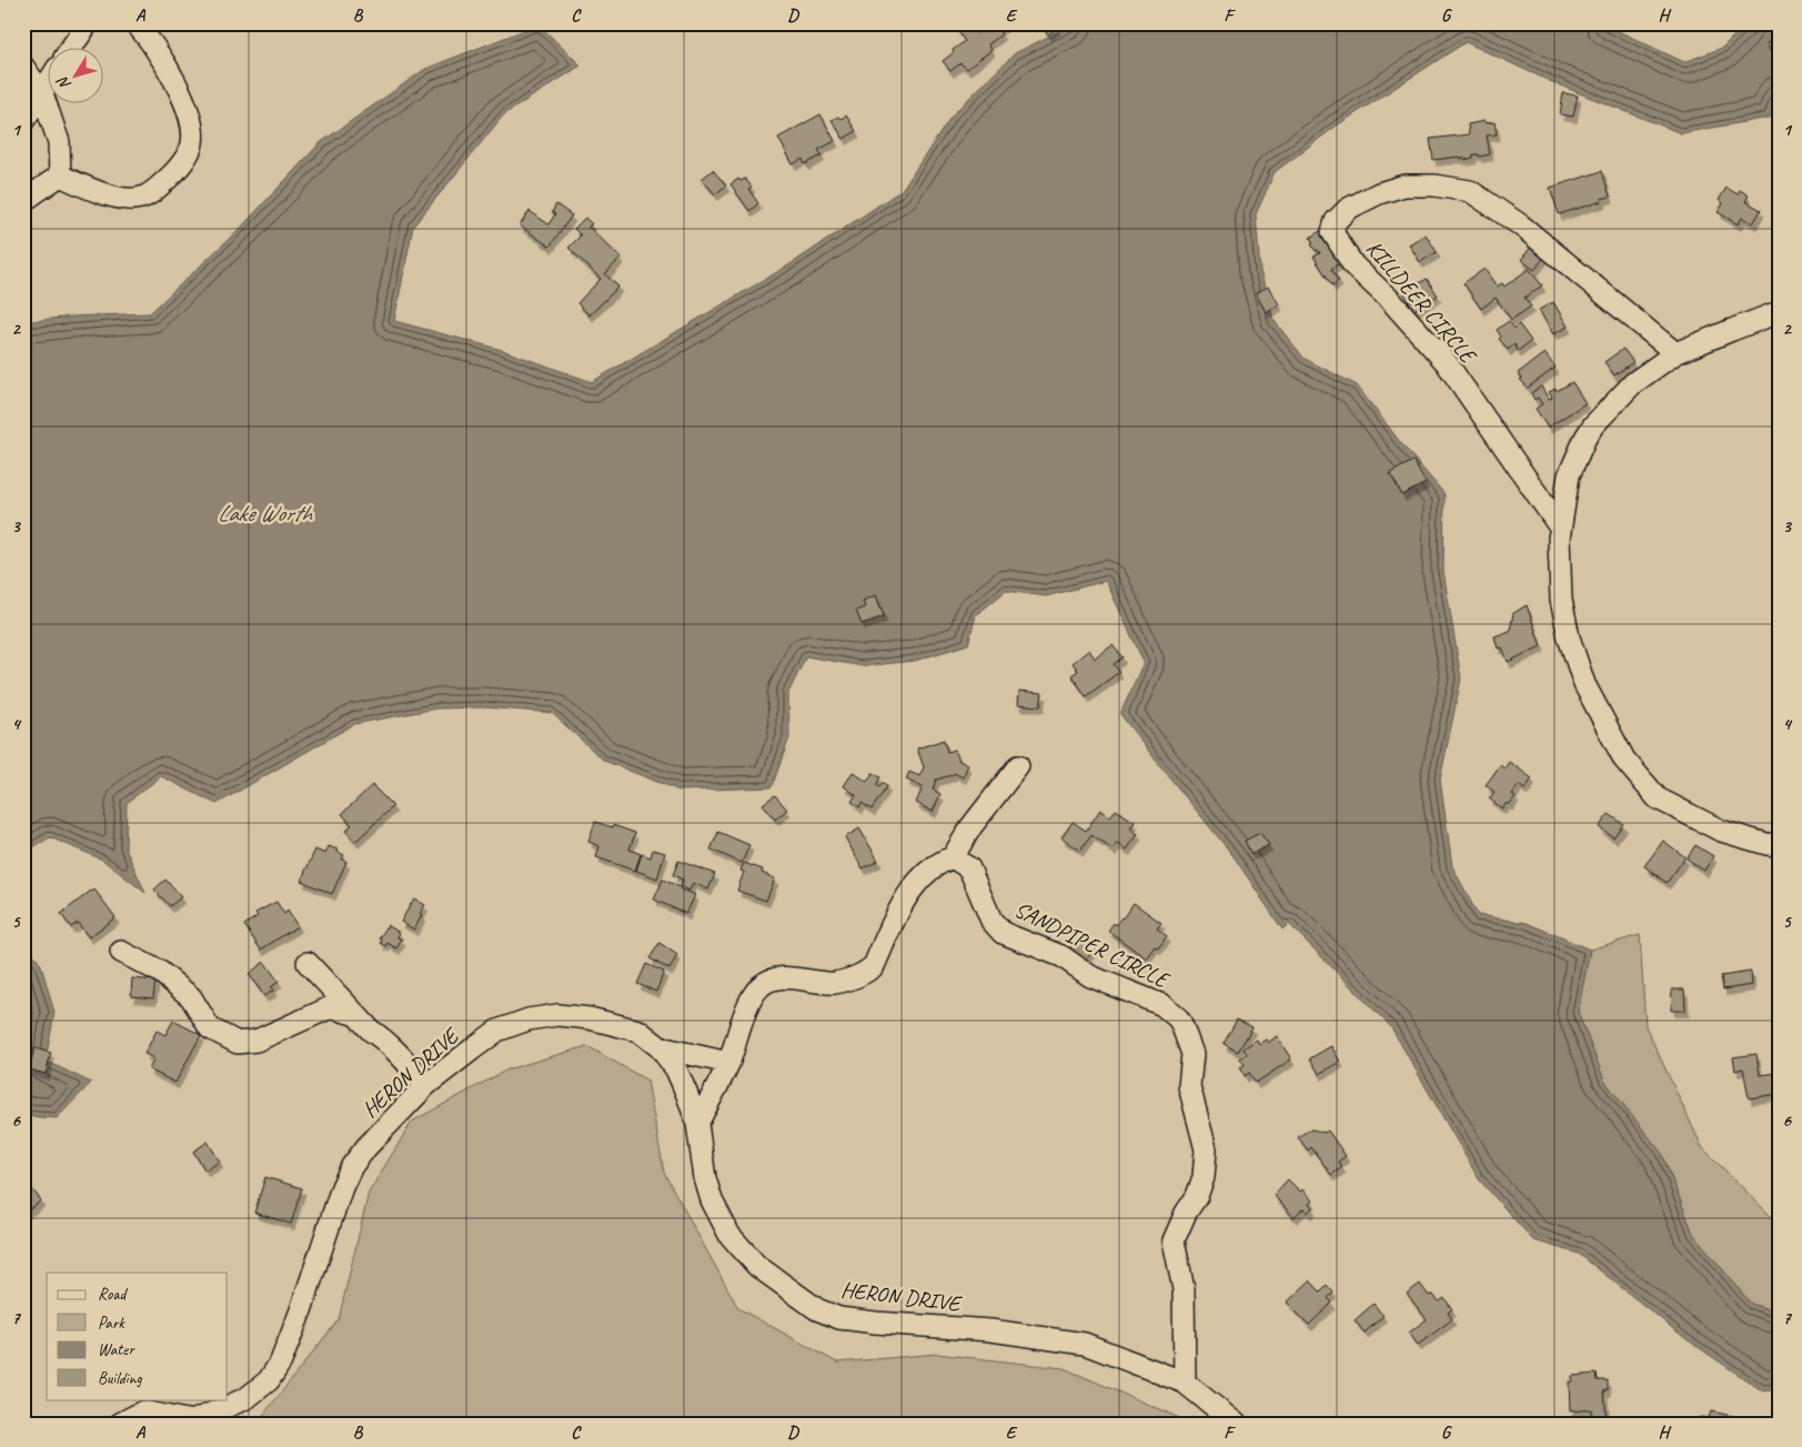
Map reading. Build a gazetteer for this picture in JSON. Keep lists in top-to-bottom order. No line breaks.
{"streets":{"street":["KILLDEER CIRCLE","SANDPIPER CIRCLE","HERON DRIVE"]},"crossings":[["SANDPIPER CIRCLE","HERON DRIVE"]],"water":["Lake Worth"],"legend":["Road","Park","Water","Building"],"north":"bottom left","grid":{"columns":["A","B","C","D","E","F","G","H"],"rows":["1","2","3","4","5","6","7"]}}
